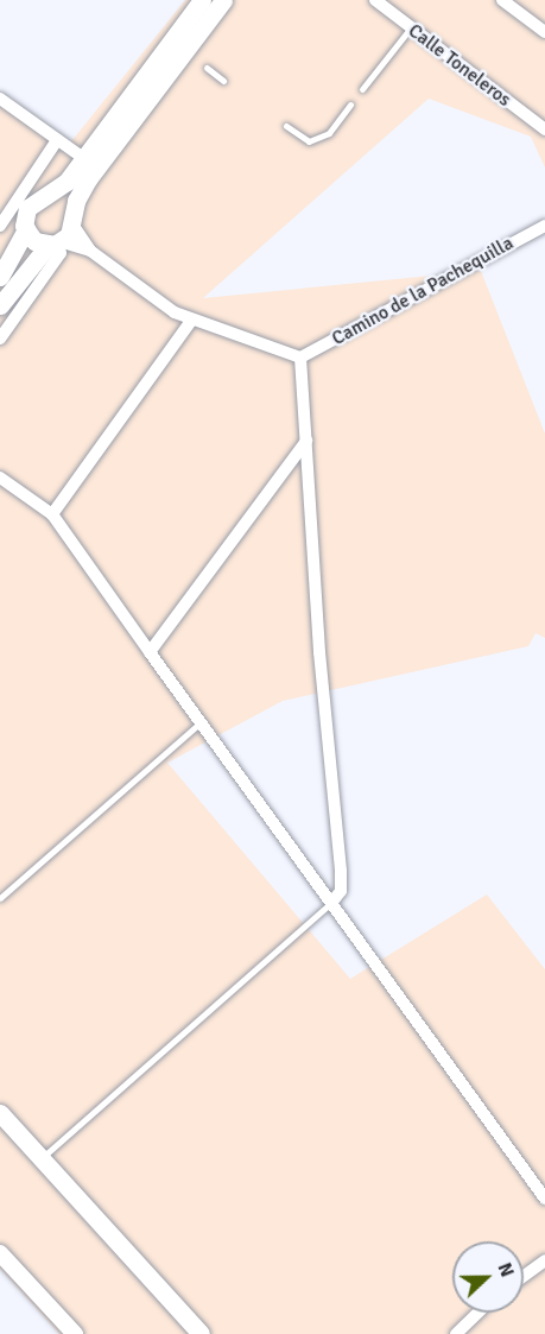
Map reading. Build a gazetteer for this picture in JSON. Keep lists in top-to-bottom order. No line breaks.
{"streets":{"street":["Calle Toneleros","Camino de la Pachequilla"]},"north":"right"}
